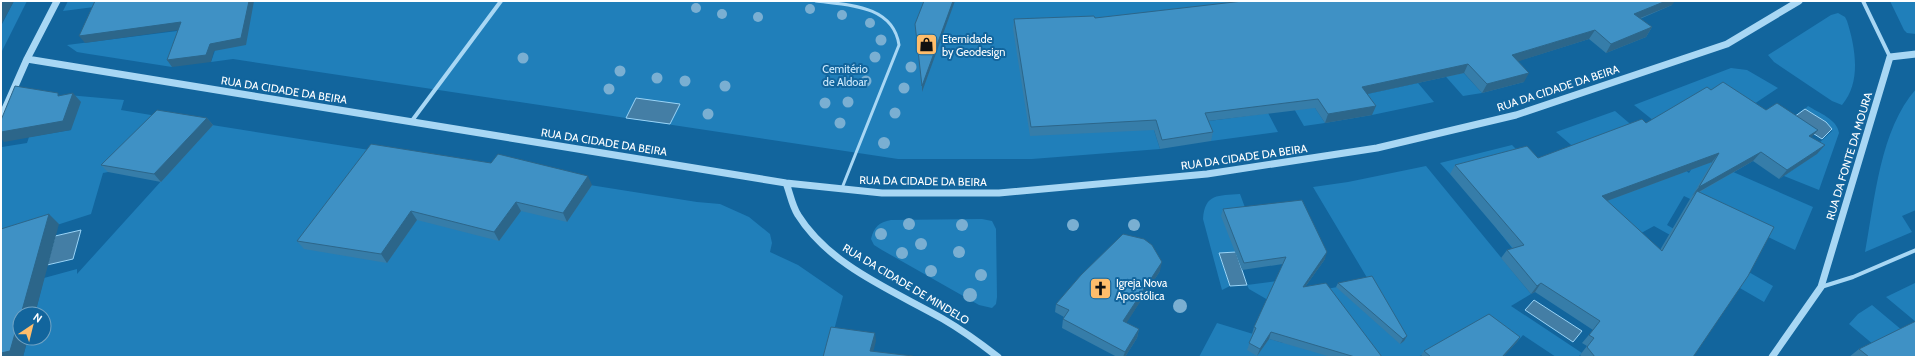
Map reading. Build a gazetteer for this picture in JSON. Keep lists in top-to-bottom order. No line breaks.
{"streets":{"street":["RUA DA CIDADE DA BEIRA","RUA DA FONTE DA MOURA","RUA DA CIDADE DE MINDELO"]},"crossings":[["RUA DA CIDADE DA BEIRA","RUA DA CIDADE DE MINDELO"]],"parks":["Cemitério de Aldoar"],"places":{"shop":["Eternidade by Geodesign"],"church":["Igreja Nova Apostólica"]},"north":"top right"}
